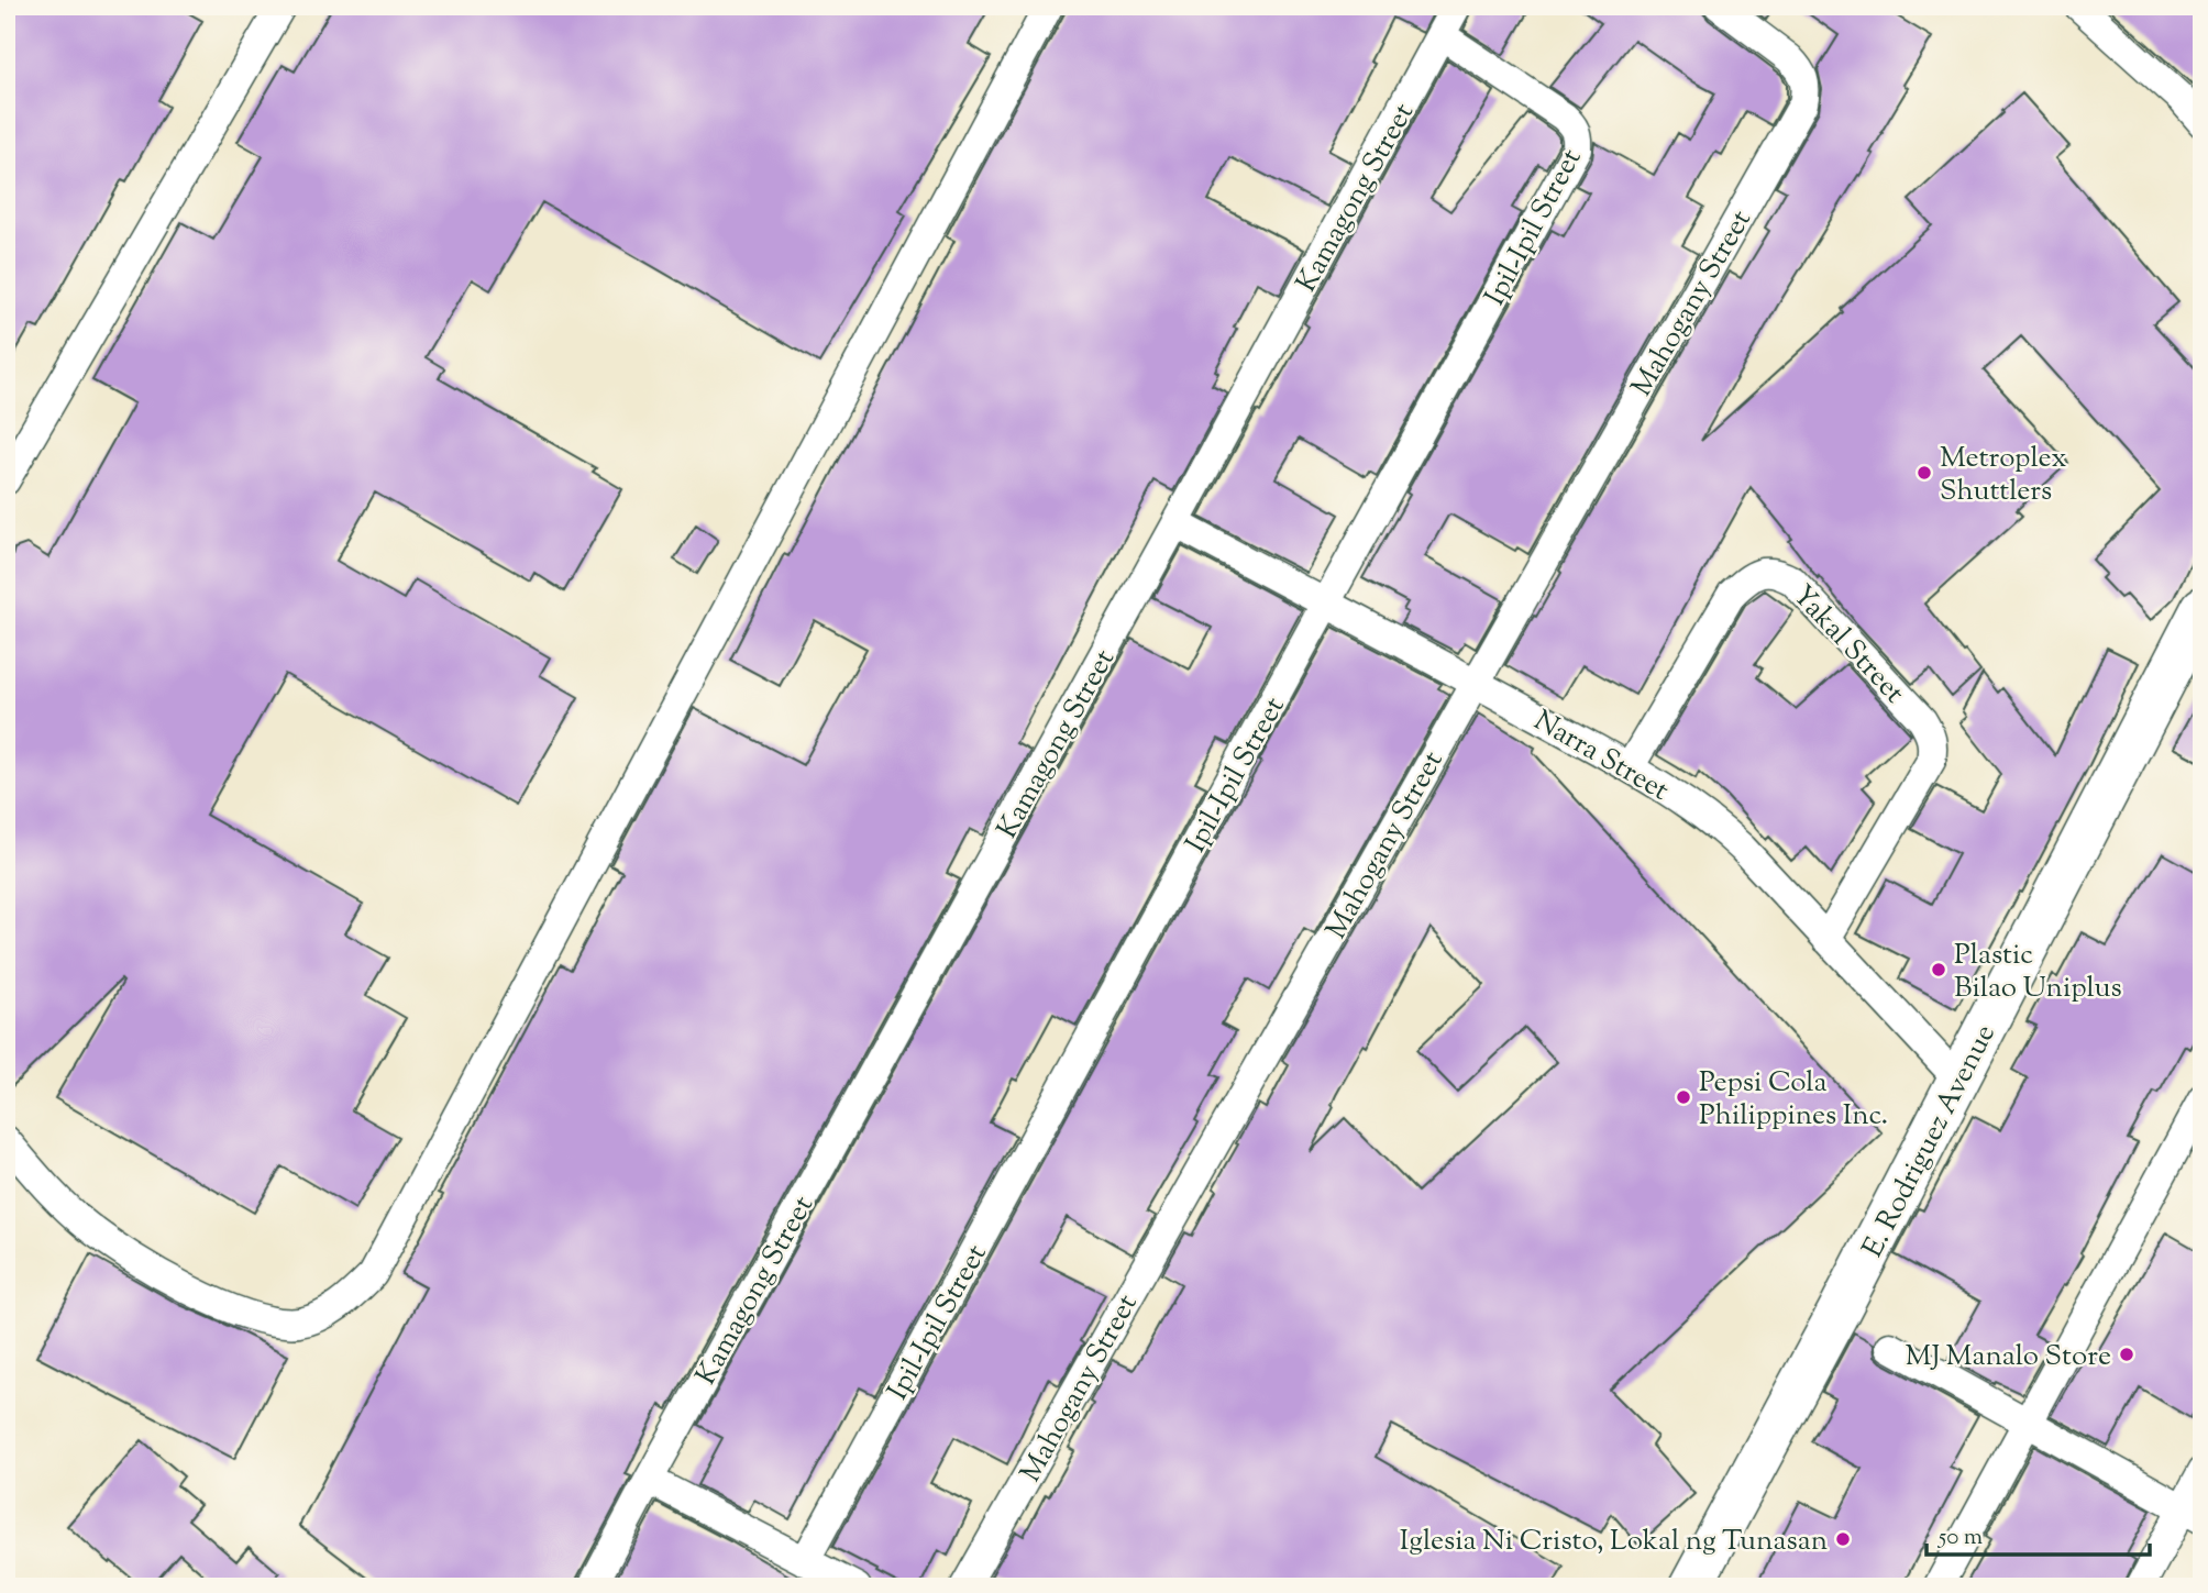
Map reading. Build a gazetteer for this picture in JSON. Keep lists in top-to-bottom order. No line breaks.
{"streets":{"street":["Kamagong Street","Ipil-Ipil Street","Mahogany Street","Yakal Street","Narra Street","E. Rodriguez Avenue"]},"crossings":[["Kamagong Street","Ipil-Ipil Street"],["Kamagong Street","Narra Street"],["Ipil-Ipil Street","Narra Street"],["Mahogany Street","Narra Street"],["Yakal Street","Narra Street"],["Narra Street","E. Rodriguez Avenue"]],"places":["Metroplex Shuttlers","Plastic Bilao Uniplus","Pepsi Cola Philippines Inc.","MJ Manalo Store","Iglesia Ni Cristo, Lokal ng Tunasan"],"scale_bar":"50 m"}
